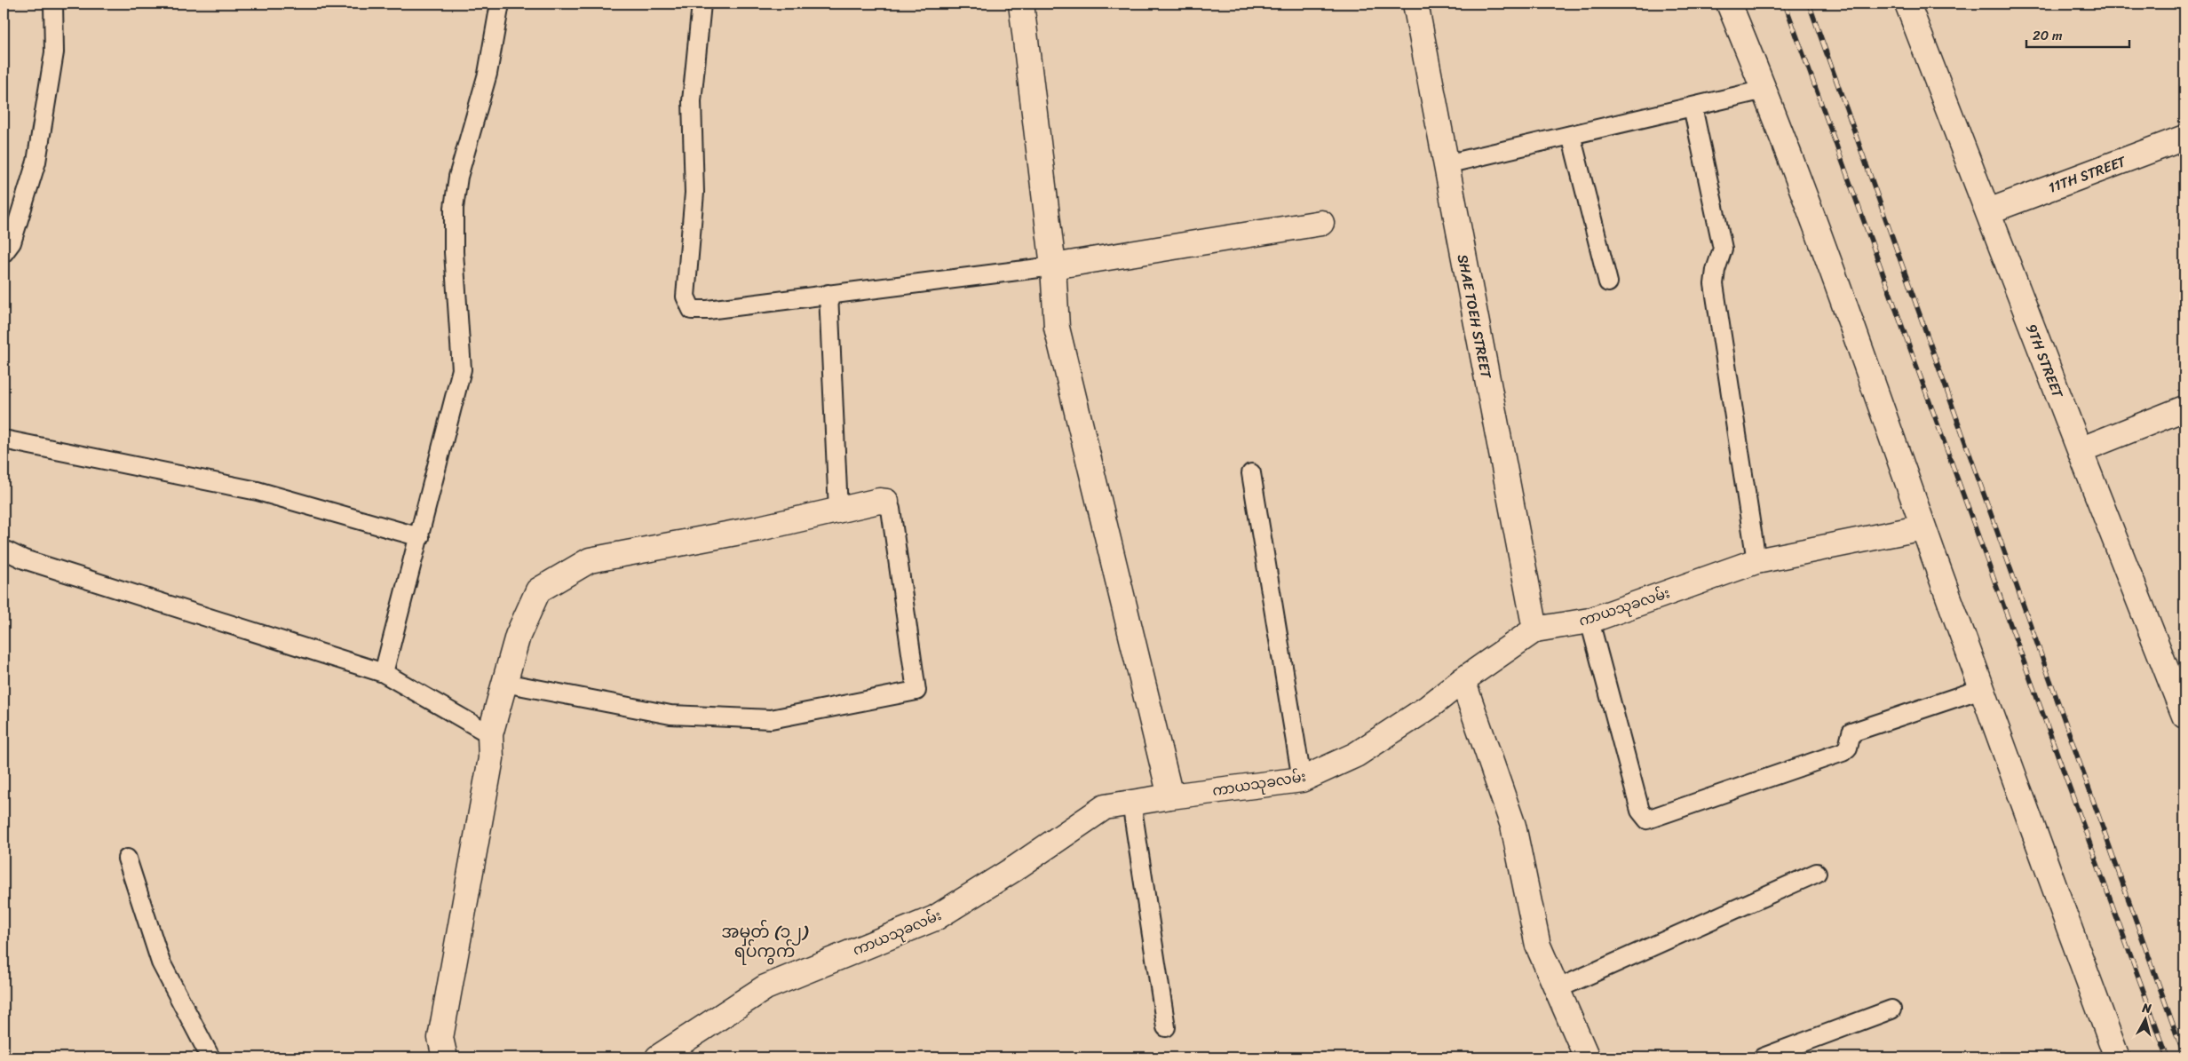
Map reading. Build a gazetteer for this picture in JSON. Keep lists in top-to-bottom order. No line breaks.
{"streets":{"street":["11TH STREET","SHAE TOEH STREET","9TH STREET","ကာယသုခလမ်း"]},"crossings":[["11TH STREET","9TH STREET"],["SHAE TOEH STREET","ကာယသုခလမ်း"]],"districts":["အမှတ် (၁၂) ရပ်ကွက်"],"scale_bar":"20 m","north":"top"}
